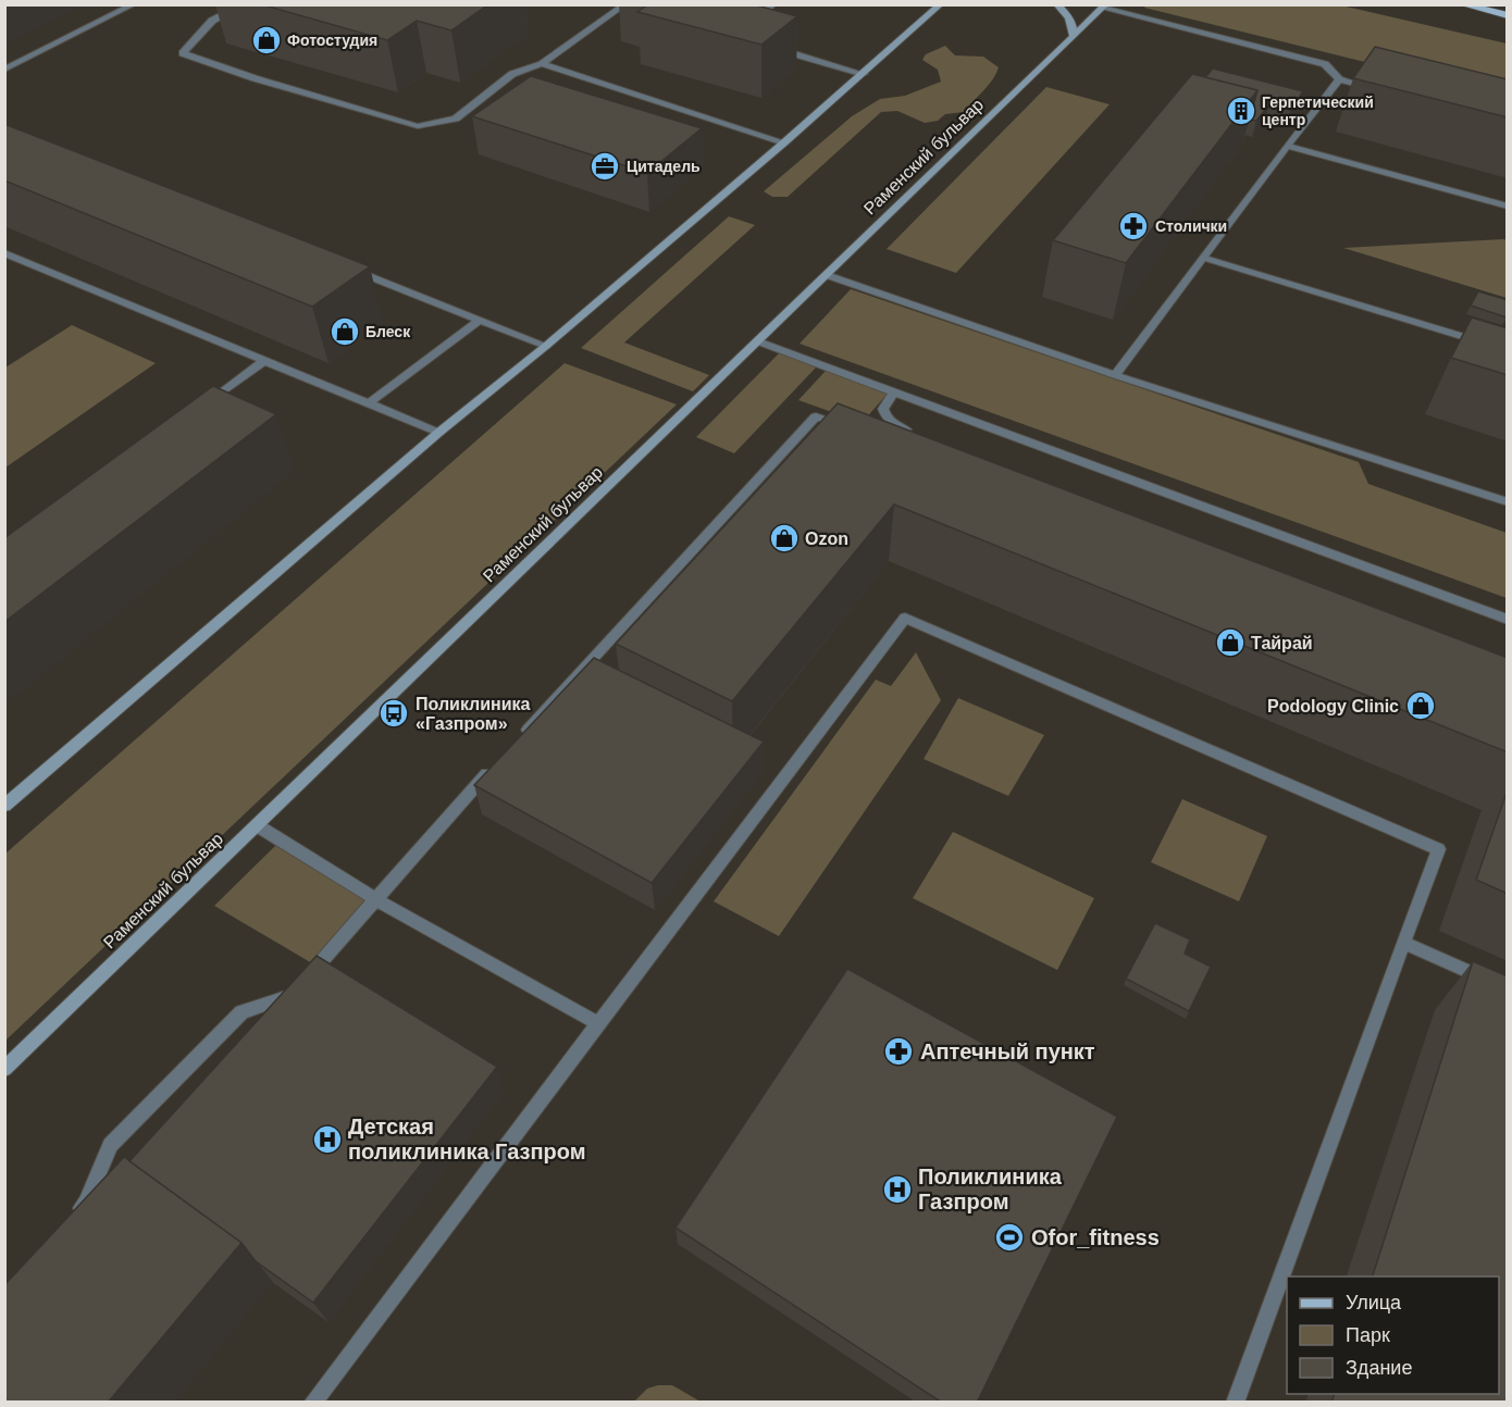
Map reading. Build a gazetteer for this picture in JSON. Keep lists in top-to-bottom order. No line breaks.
{"streets":{"street":["Раменский бульвар"]},"places":{"shop":["Фотостудия","Блеск","Ozon","Тайрай","Podology Clinic"],"building":["Герпетический центр"],"office":["Цитадель"],"pharmacy":["Столички","Аптечный пункт"],"bus stop":["Поликлиника «Газпром»"],"hospital":["Детская поликлиника Газпром","Поликлиника Газпром"],"sports":["Ofor_fitness"]},"legend":["Улица","Парк","Здание"]}
